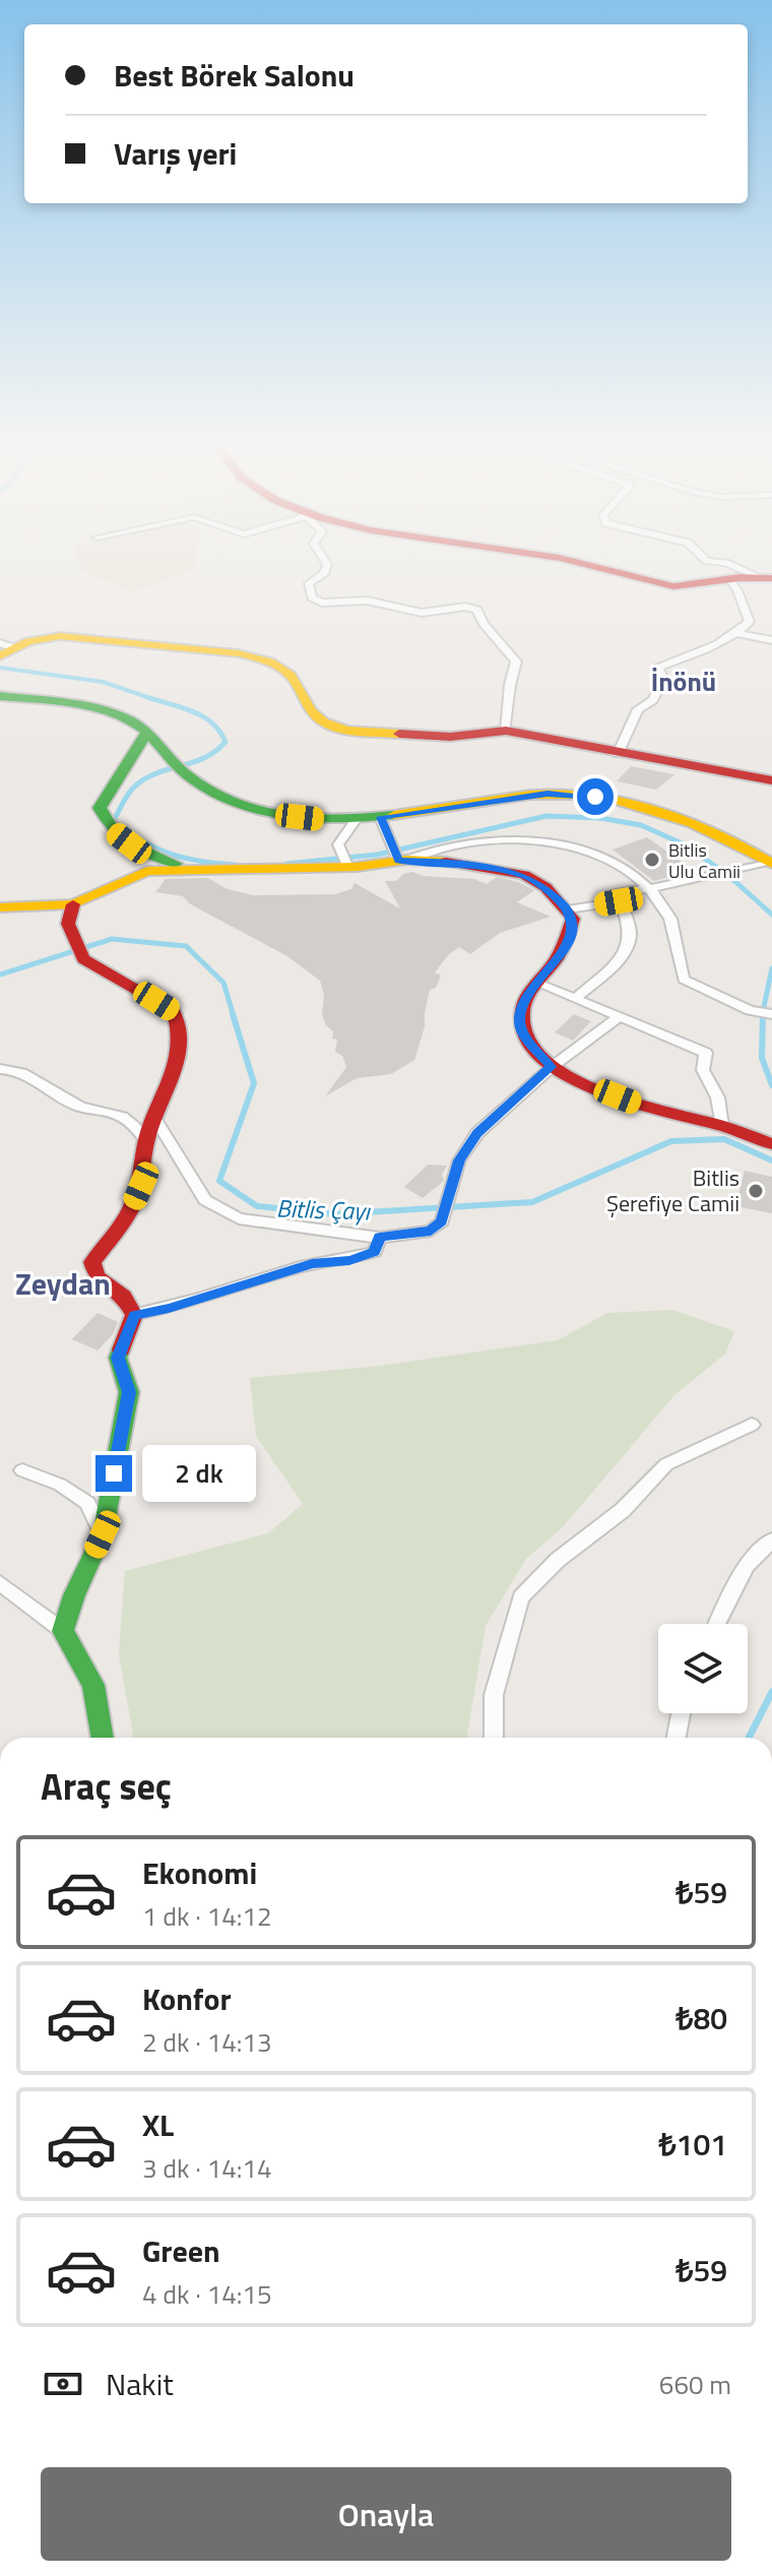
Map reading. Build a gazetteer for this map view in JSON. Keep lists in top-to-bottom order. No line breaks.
{"districts":["İnönü","Zeydan"],"water":["Bitlis Çayı"],"places":["Bitlis Ulu Camii","Bitlis Şerefiye Camii"],"page":{"banner":["Best Börek Salonu","Varış yeri"],"bubble":"2 dk","heading":"Araç seç","list":[{"name":"Ekonomi","note":"1 dk · 14:12","value":"₺59"},{"name":"Konfor","note":"2 dk · 14:13","value":"₺80"},{"name":"XL","note":"3 dk · 14:14","value":"₺101"},{"name":"Green","note":"4 dk · 14:15","value":"₺59"}],"pay":["Nakit","660 m"],"buttons":"Onayla"}}
